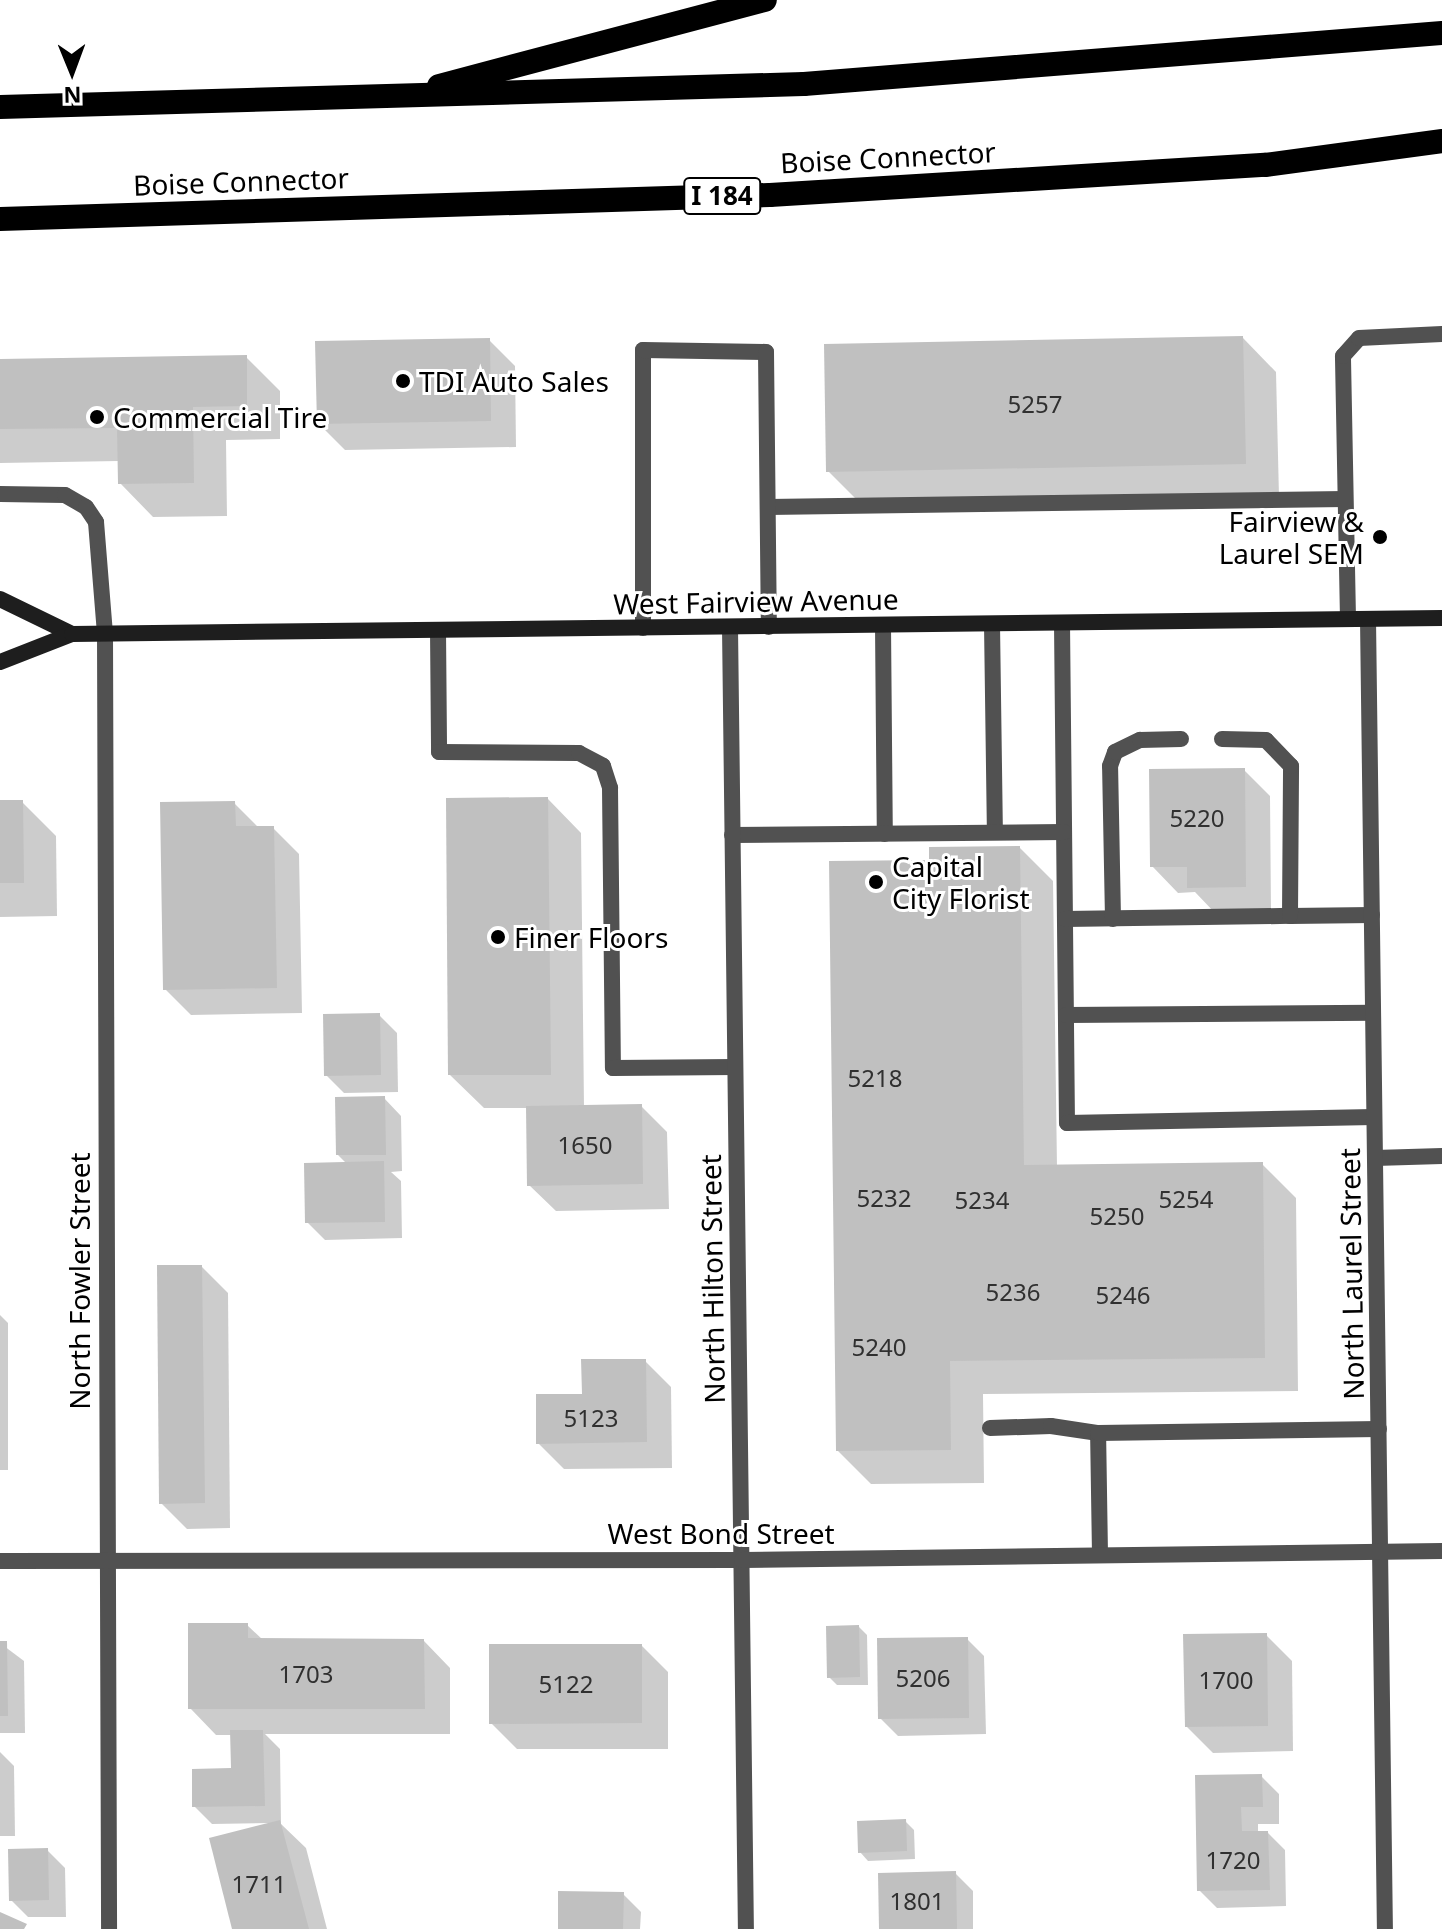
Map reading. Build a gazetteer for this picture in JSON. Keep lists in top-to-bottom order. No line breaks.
{"streets":{"highway":["Boise Connector","I 184"],"main road":["West Fairview Avenue"],"street":["North Laurel Street","North Hilton Street","North Fowler Street","West Bond Street"]},"crossings":[["West Fairview Avenue","North Laurel Street"],["West Fairview Avenue","North Hilton Street"],["West Fairview Avenue","North Fowler Street"],["North Laurel Street","West Bond Street"],["North Hilton Street","West Bond Street"],["North Fowler Street","West Bond Street"]],"places":["TDI Auto Sales","Commercial Tire","Fairview & Laurel SEM","Capital City Florist","Finer Floors"],"house_numbers":["5257","5220","5218","1650","5232","5254","5234","5250","5236","5246","5240","5123","1703","5206","1700","5122","1720","1711","1801"],"north":"bottom"}
